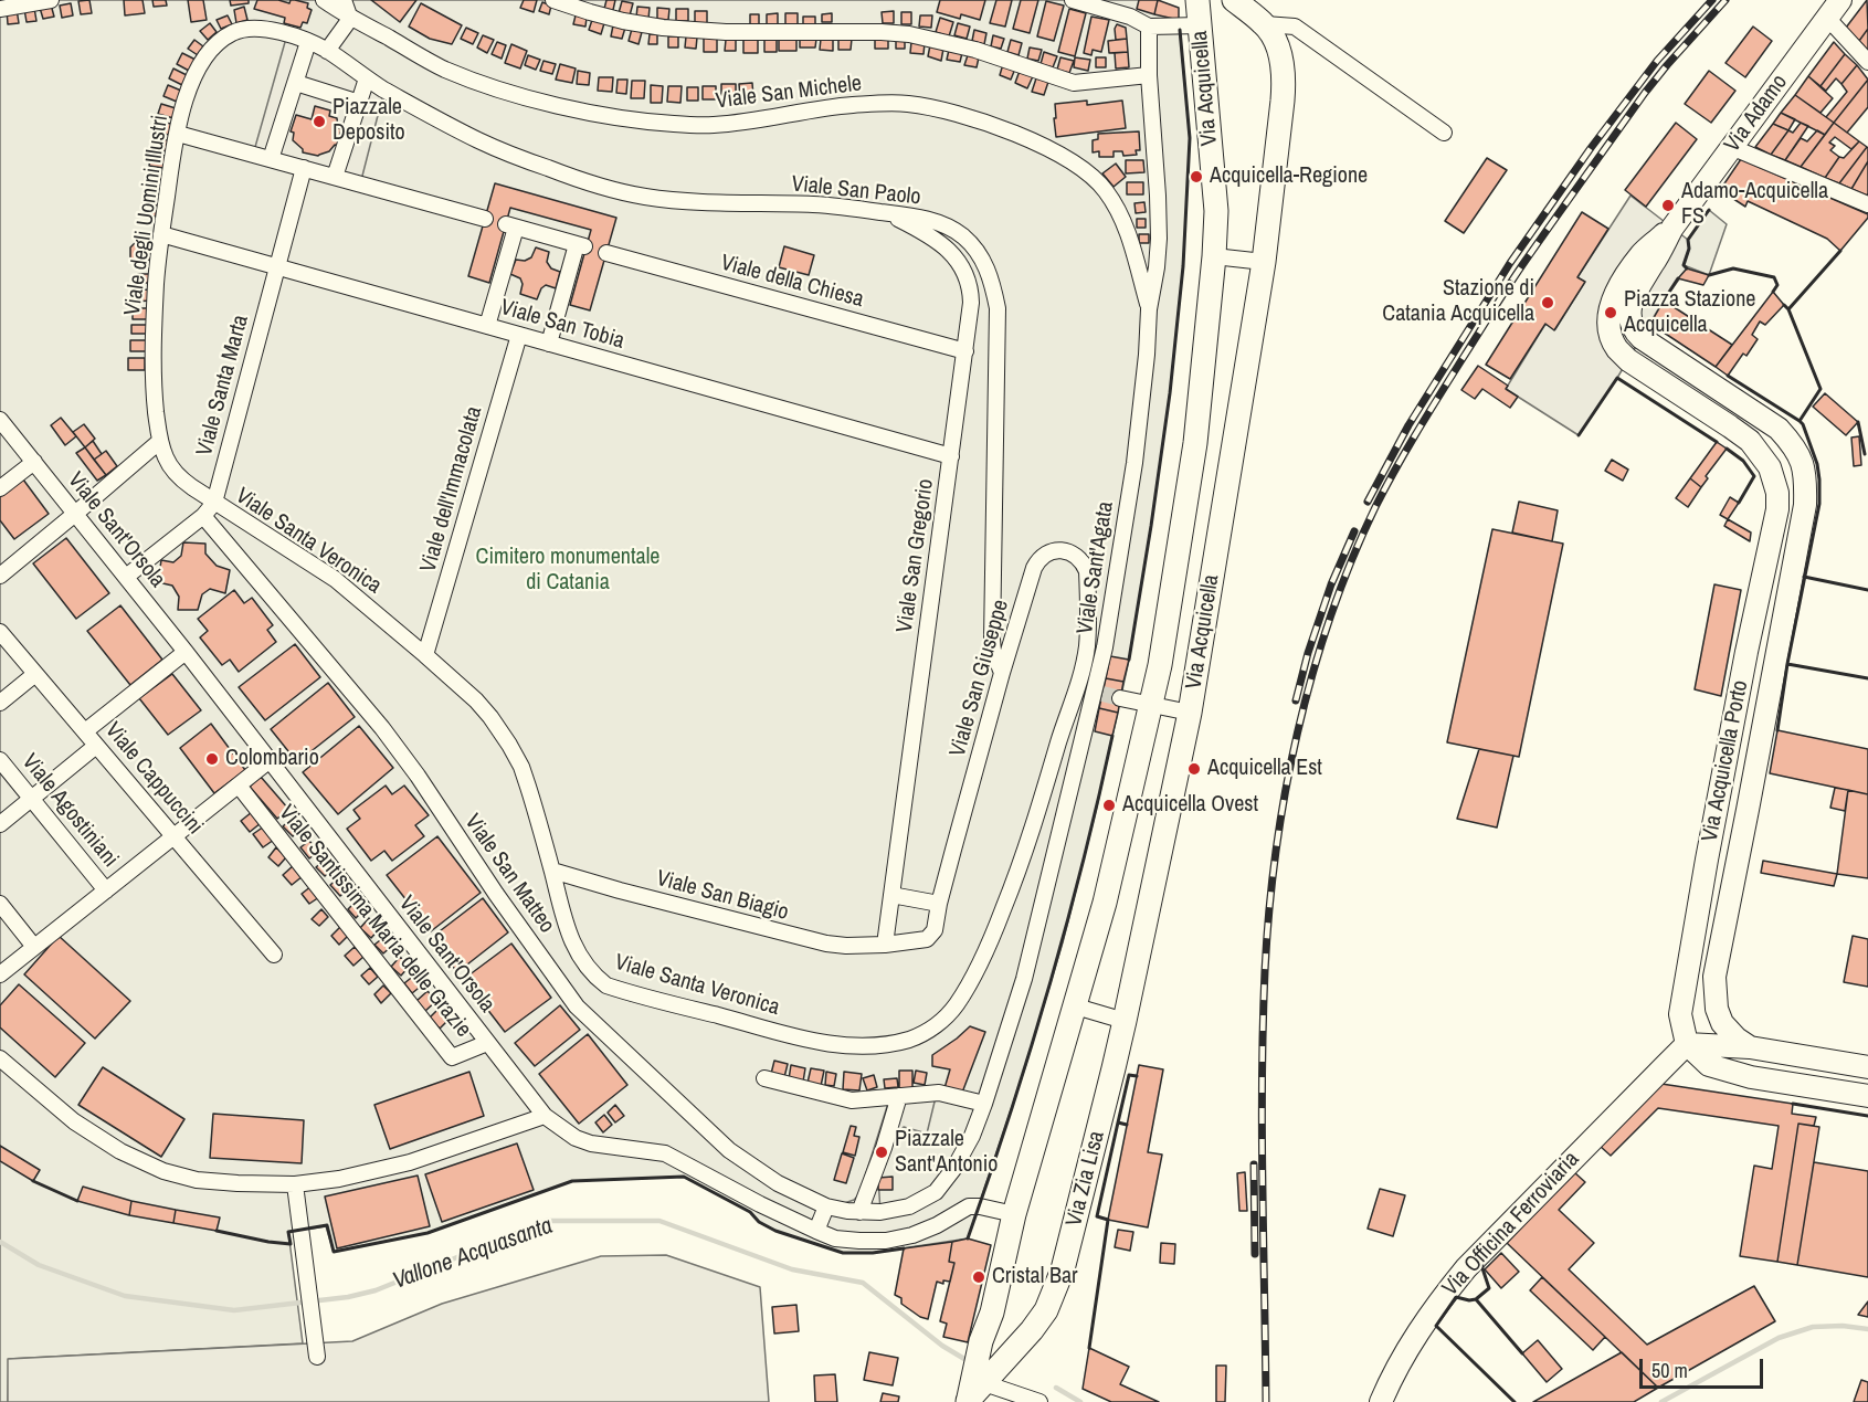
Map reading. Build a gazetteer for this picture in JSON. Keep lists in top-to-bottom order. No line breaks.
{"streets":{"main road":["Via Acquicella","Via Adamo","Via Acquicella Porto","Via Zia Lisa","Via Officina Ferroviaria"],"street":["Viale San Michele","Viale San Paolo","Viale degli Uomini Illustri","Viale della Chiesa","Viale San Tobia","Viale Santa Marta","Viale dell'Immacolata","Viale Sant'Orsola","Viale Santa Veronica","Viale San Gregorio","Viale Sant'Agata","Viale San Giuseppe","Viale Cappuccini","Viale Agostiniani","Viale San Matteo","Viale San Biagio","Viale Santissima Maria delle Grazie"]},"crossings":[["Via Acquicella","Via Zia Lisa"],["Viale San Michele","Viale Sant'Agata"],["Via Adamo","Via Acquicella Porto"],["Viale San Paolo","Viale degli Uomini Illustri"],["Viale San Paolo","Viale San Gregorio"],["Viale San Paolo","Viale San Giuseppe"],["Viale degli Uomini Illustri","Viale San Tobia"],["Viale degli Uomini Illustri","Viale Santa Veronica"],["Viale della Chiesa","Viale San Gregorio"],["Viale San Tobia","Viale Santa Marta"],["Viale San Tobia","Viale dell'Immacolata"],["Viale San Tobia","Viale San Gregorio"],["Viale Santa Marta","Viale Sant'Orsola"],["Viale Santa Marta","Viale Santa Veronica"],["Viale Santa Marta","Viale San Matteo"],["Viale dell'Immacolata","Viale Santa Veronica"],["Viale Sant'Orsola","Viale Santissima Maria delle Grazie"],["Viale Santa Veronica","Viale San Giuseppe"],["Viale Santa Veronica","Viale San Biagio"],["Viale San Gregorio","Viale San Giuseppe"],["Viale San Gregorio","Viale San Biagio"],["Viale Sant'Agata","Viale San Matteo"],["Viale San Giuseppe","Viale San Biagio"],["Via Acquicella Porto","Via Officina Ferroviaria"]],"water":["Vallone Acquasanta"],"parks":["Cimitero monumentale di Catania"],"places":["Piazzale Deposito","Acquicella-Regione","Adamo-Acquicella FS","Stazione di Catania Acquicella","Piazza Stazione Acquicella","Colombario","Acquicella Est","Acquicella Ovest","Piazzale Sant'Antonio","Cristal Bar"],"scale_bar":"50 m"}
